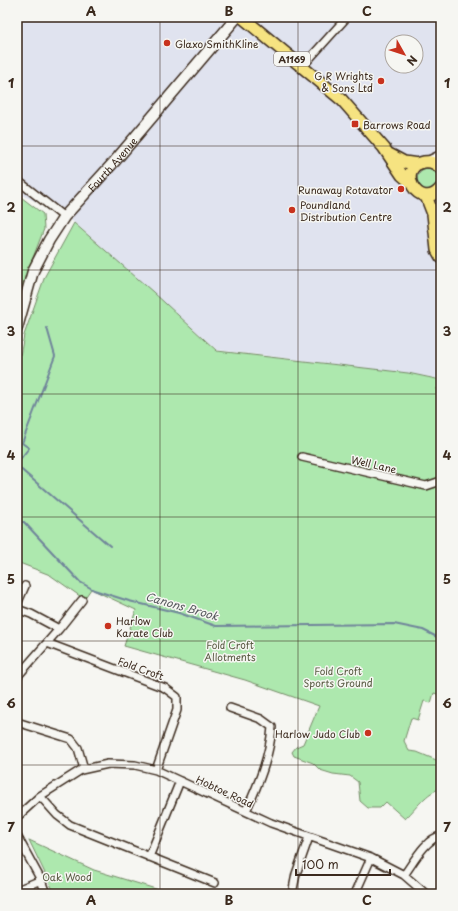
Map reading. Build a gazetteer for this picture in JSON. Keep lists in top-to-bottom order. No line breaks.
{"streets":{"main road":["A1169"],"street":["Fourth Avenue","Well Lane","Fold Croft","Hobtoe Road"]},"crossings":[["Fold Croft","Hobtoe Road"]],"water":["Canons Brook"],"parks":["Fold Croft Allotments","Fold Croft Sports Ground","Oak Wood"],"places":{"other":["Glaxo SmithKline","G R Wrights & Sons Ltd","Runaway Rotavator","Poundland Distribution Centre","Harlow Karate Club","Harlow Judo Club"],"transit":["Barrows Road"]},"scale_bar":"100 m","north":"bottom right","grid":{"columns":["A","B","C"],"rows":["1","2","3","4","5","6","7"]}}
